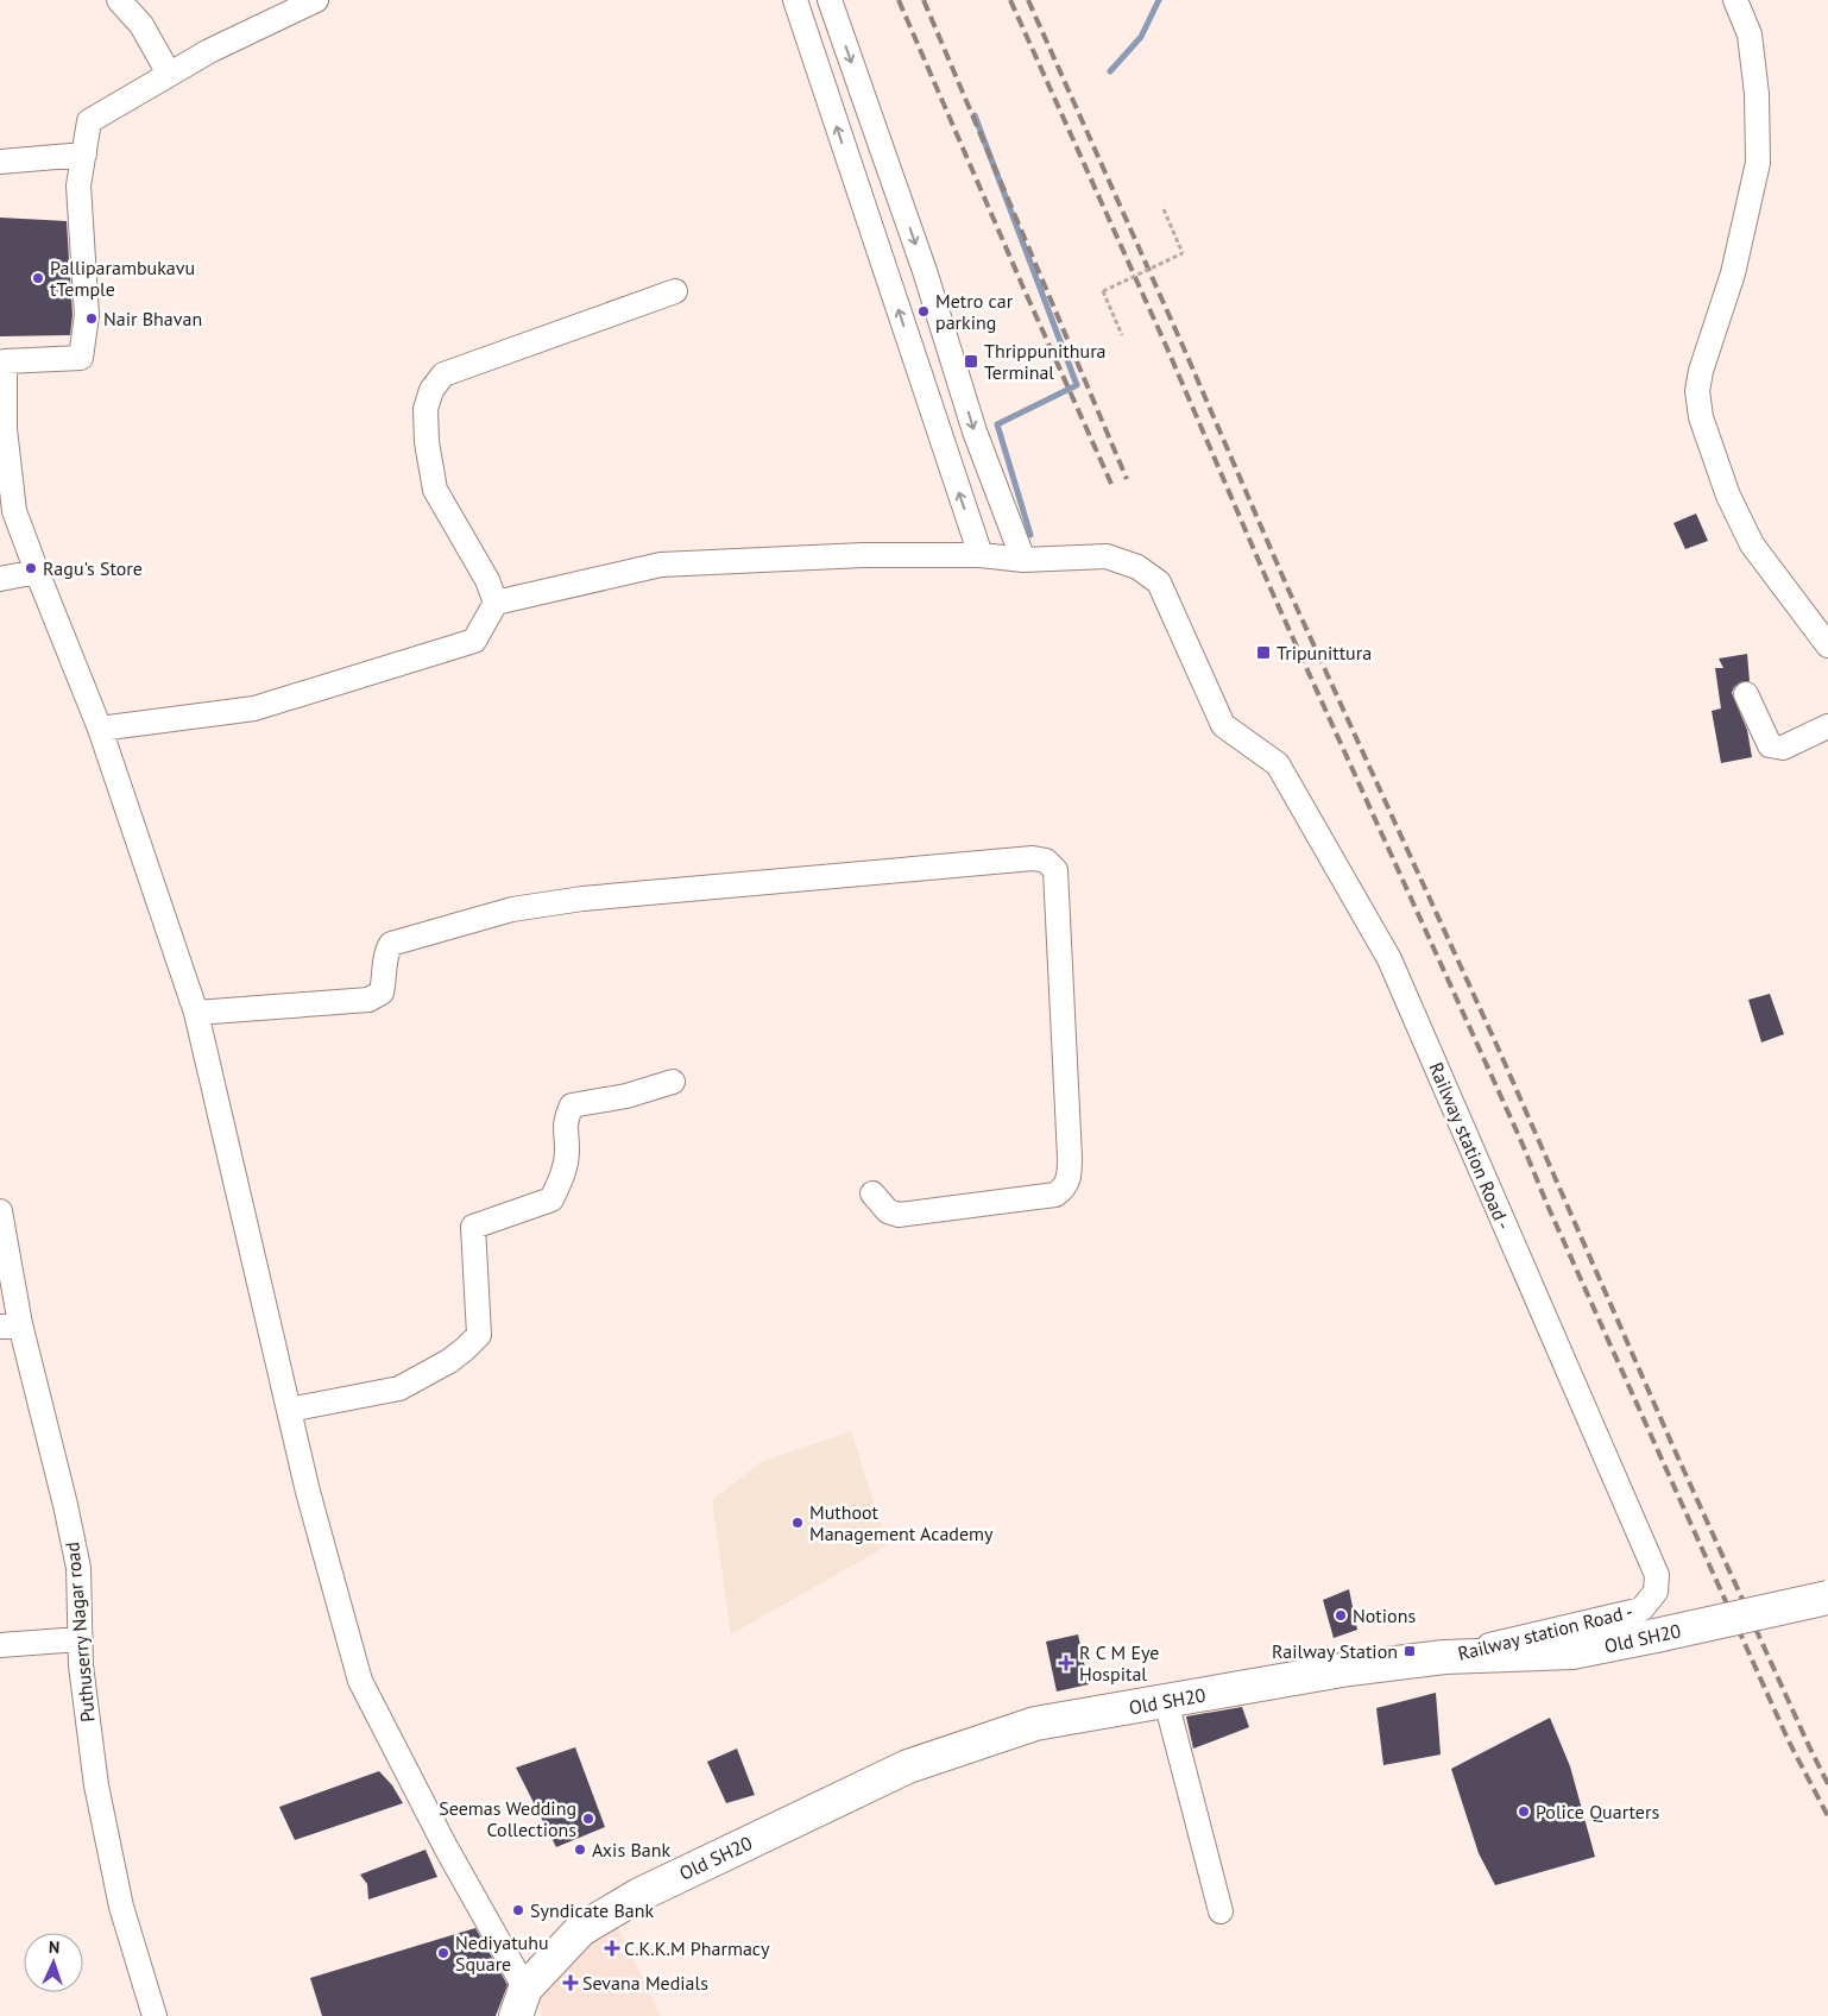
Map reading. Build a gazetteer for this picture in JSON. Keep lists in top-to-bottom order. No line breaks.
{"streets":{"main road":["Old SH20"],"street":["Railway station Road -","Puthuserry Nagar road"]},"crossings":[["Railway station Road -","Old SH20"]],"places":{"other":["Palliparambukavu tTemple","Metro car parking","Nair Bhavan","Ragu's Store","Muthoot Management Academy","Notions","Police Quarters","Seemas Wedding Collections","Axis Bank","Syndicate Bank","Nediyatuhu Square"],"transit":["Thrippunithura Terminal","Tripunittura","Railway Station"],"health":["R C M Eye Hospital","C.K.K.M Pharmacy","Sevana Medials"]},"north":"top"}
